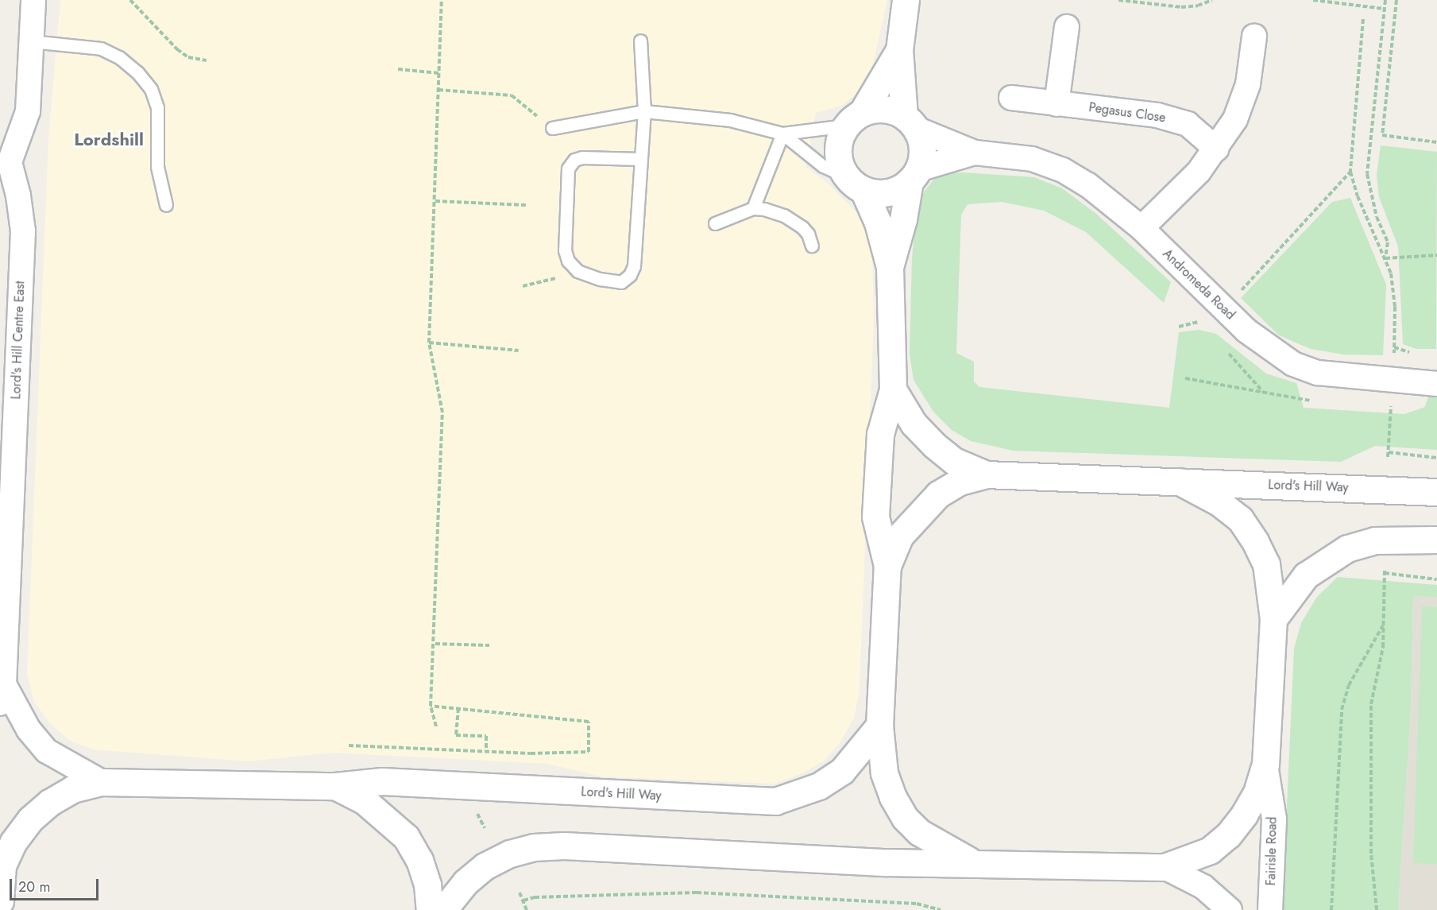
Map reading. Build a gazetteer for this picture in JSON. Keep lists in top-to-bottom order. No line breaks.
{"streets":{"street":["Pegasus Close","Andromeda Road","Lord's Hill Centre East","Lord's Hill Way","Fairisle Road"]},"crossings":[["Lord's Hill Centre East","Lord's Hill Way"]],"districts":["Lordshill"],"scale_bar":"20 m"}
